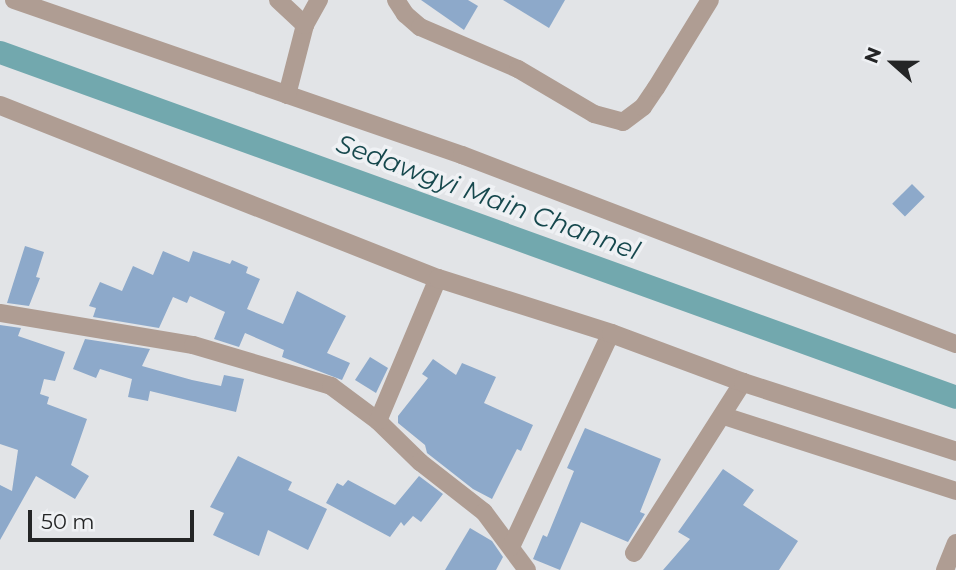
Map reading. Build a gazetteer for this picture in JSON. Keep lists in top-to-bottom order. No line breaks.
{"water":["Sedawgyi Main Channel"],"scale_bar":"50 m","north":"left"}
